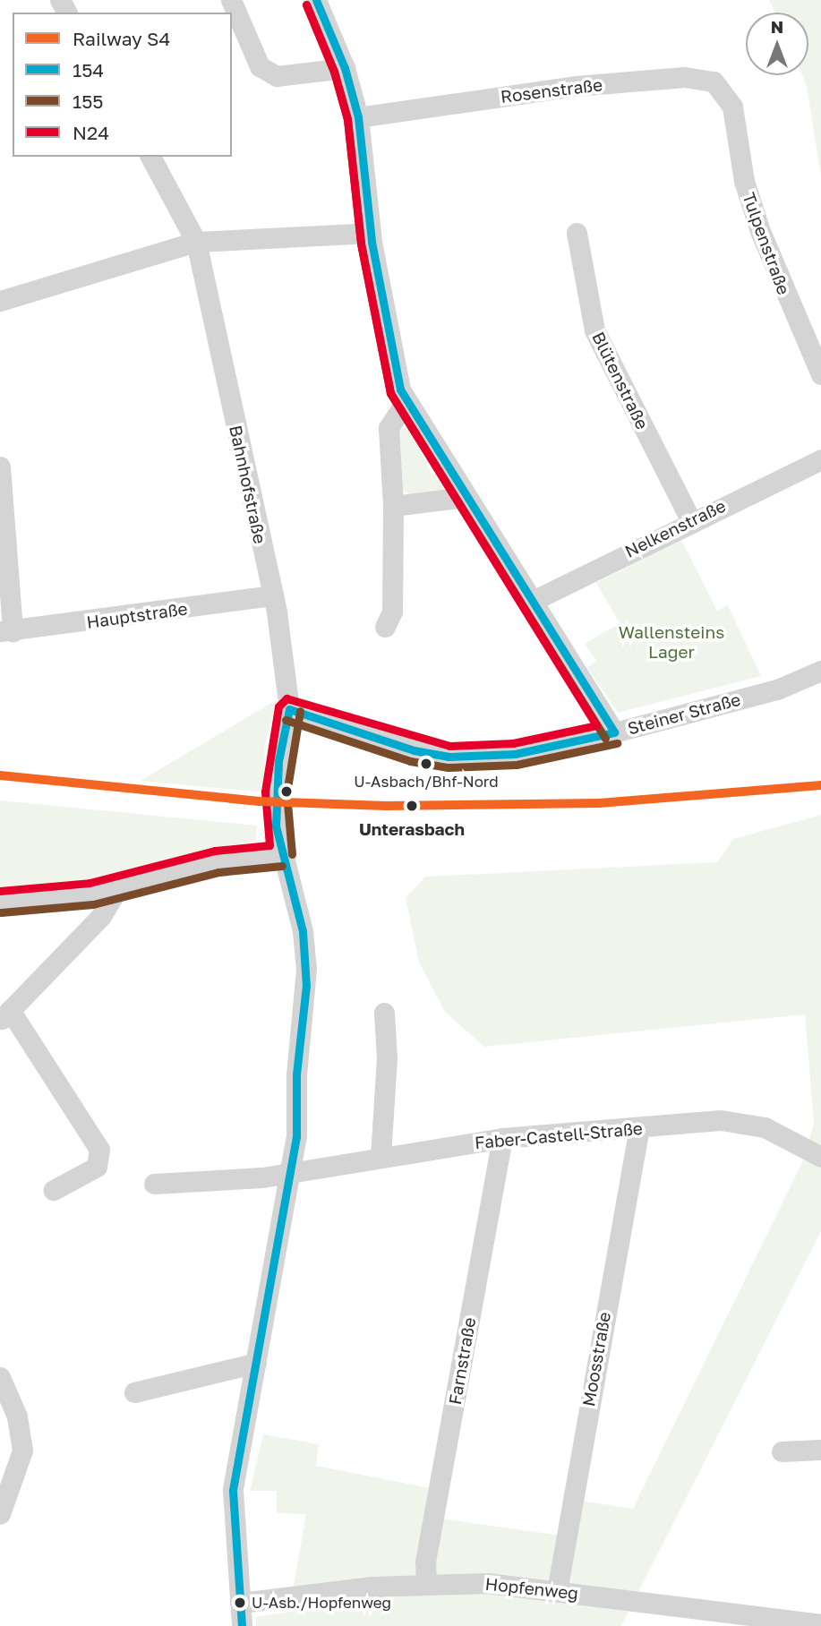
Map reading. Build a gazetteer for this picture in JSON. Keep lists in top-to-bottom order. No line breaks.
{"streets":{"street":["Rosenstraße","Tulpenstraße","Blütenstraße","Bahnhofstraße","Nelkenstraße","Hauptstraße","Steiner Straße","Faber-Castell-Straße","Moosstraße","Farnstraße","Hopfenweg"]},"crossings":[["Rosenstraße","Tulpenstraße"],["Blütenstraße","Nelkenstraße"],["Bahnhofstraße","Hauptstraße"],["Bahnhofstraße","Steiner Straße"],["Bahnhofstraße","Faber-Castell-Straße"],["Bahnhofstraße","Hopfenweg"],["Faber-Castell-Straße","Moosstraße"],["Faber-Castell-Straße","Farnstraße"],["Moosstraße","Hopfenweg"],["Farnstraße","Hopfenweg"]],"parks":["Wallensteins Lager"],"places":["U-Asbach/Bhf-Nord","Unterasbach","U-Asb./Hopfenweg"],"lines":["transit line 154","transit line 155","transit line N24","rail line S4"],"legend":["Railway S4","154","155","N24"],"north":"top"}
